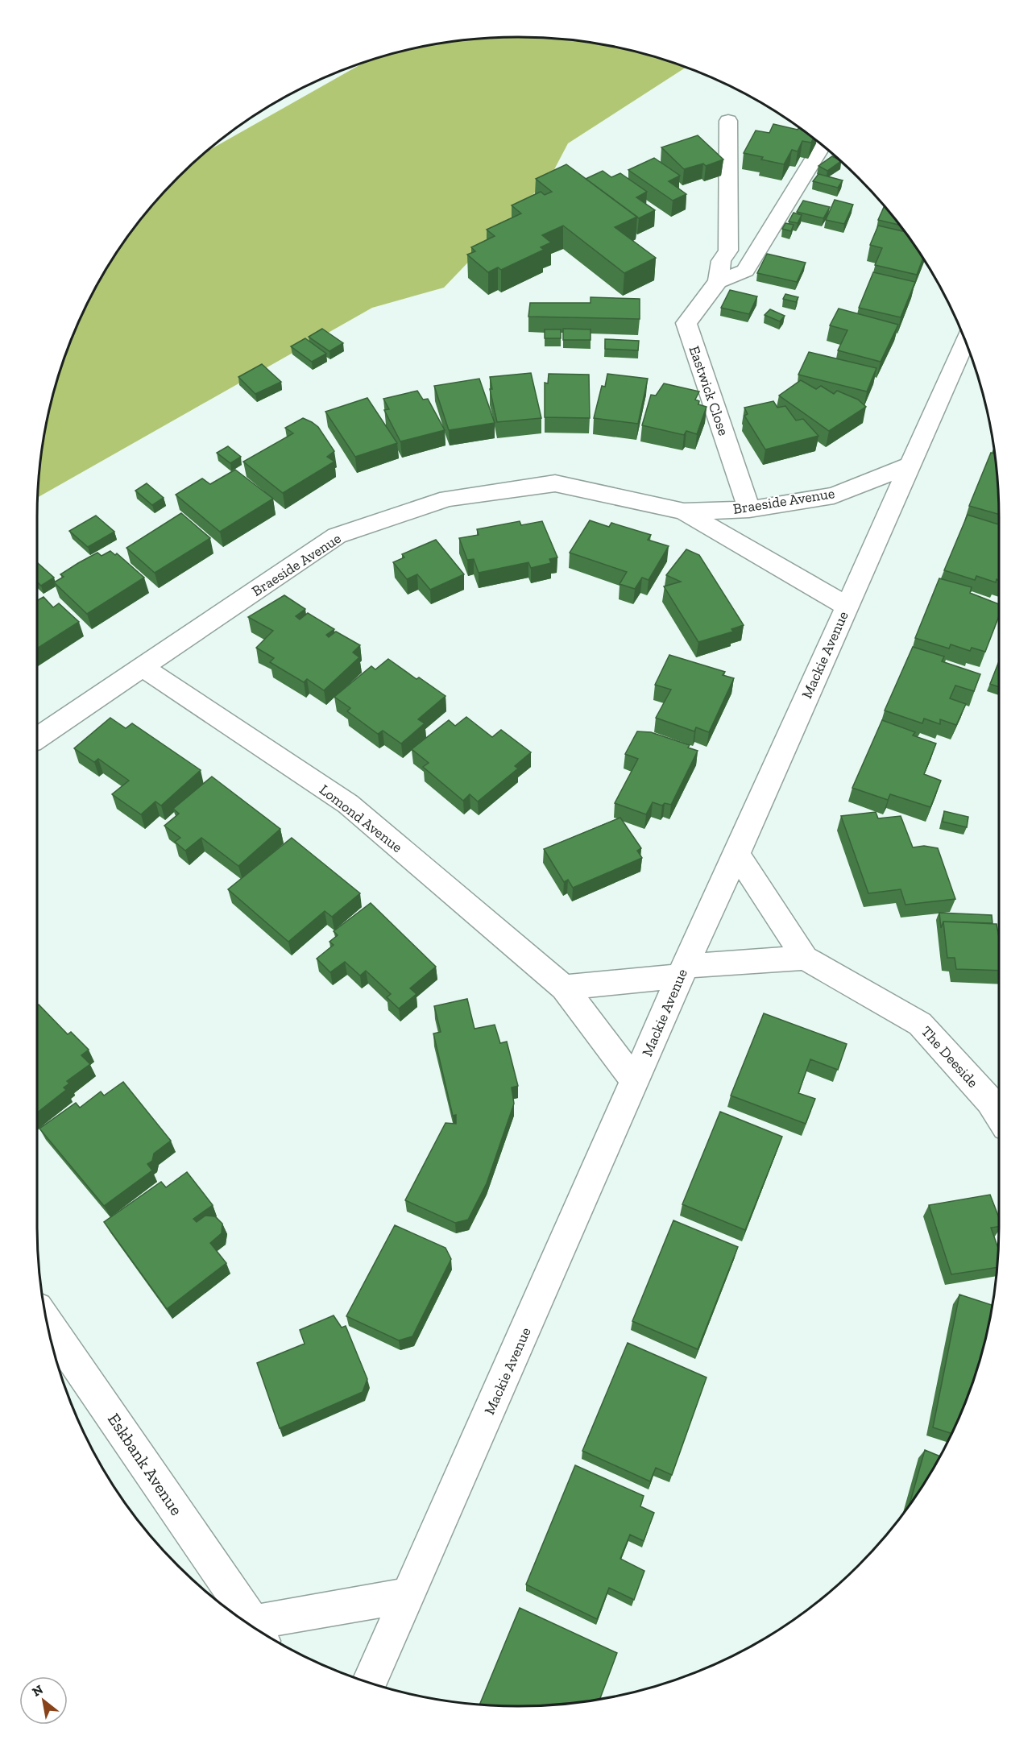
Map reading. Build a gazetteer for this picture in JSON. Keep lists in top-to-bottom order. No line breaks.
{"streets":{"street":["Eastwick Close","Braeside Avenue","Mackie Avenue","Lomond Avenue","The Deeside","Eskbank Avenue"]},"crossings":[["Eastwick Close","Braeside Avenue"],["Braeside Avenue","Mackie Avenue"],["Braeside Avenue","Lomond Avenue"],["Mackie Avenue","Lomond Avenue"],["Mackie Avenue","The Deeside"],["Mackie Avenue","Eskbank Avenue"]],"north":"top left"}
